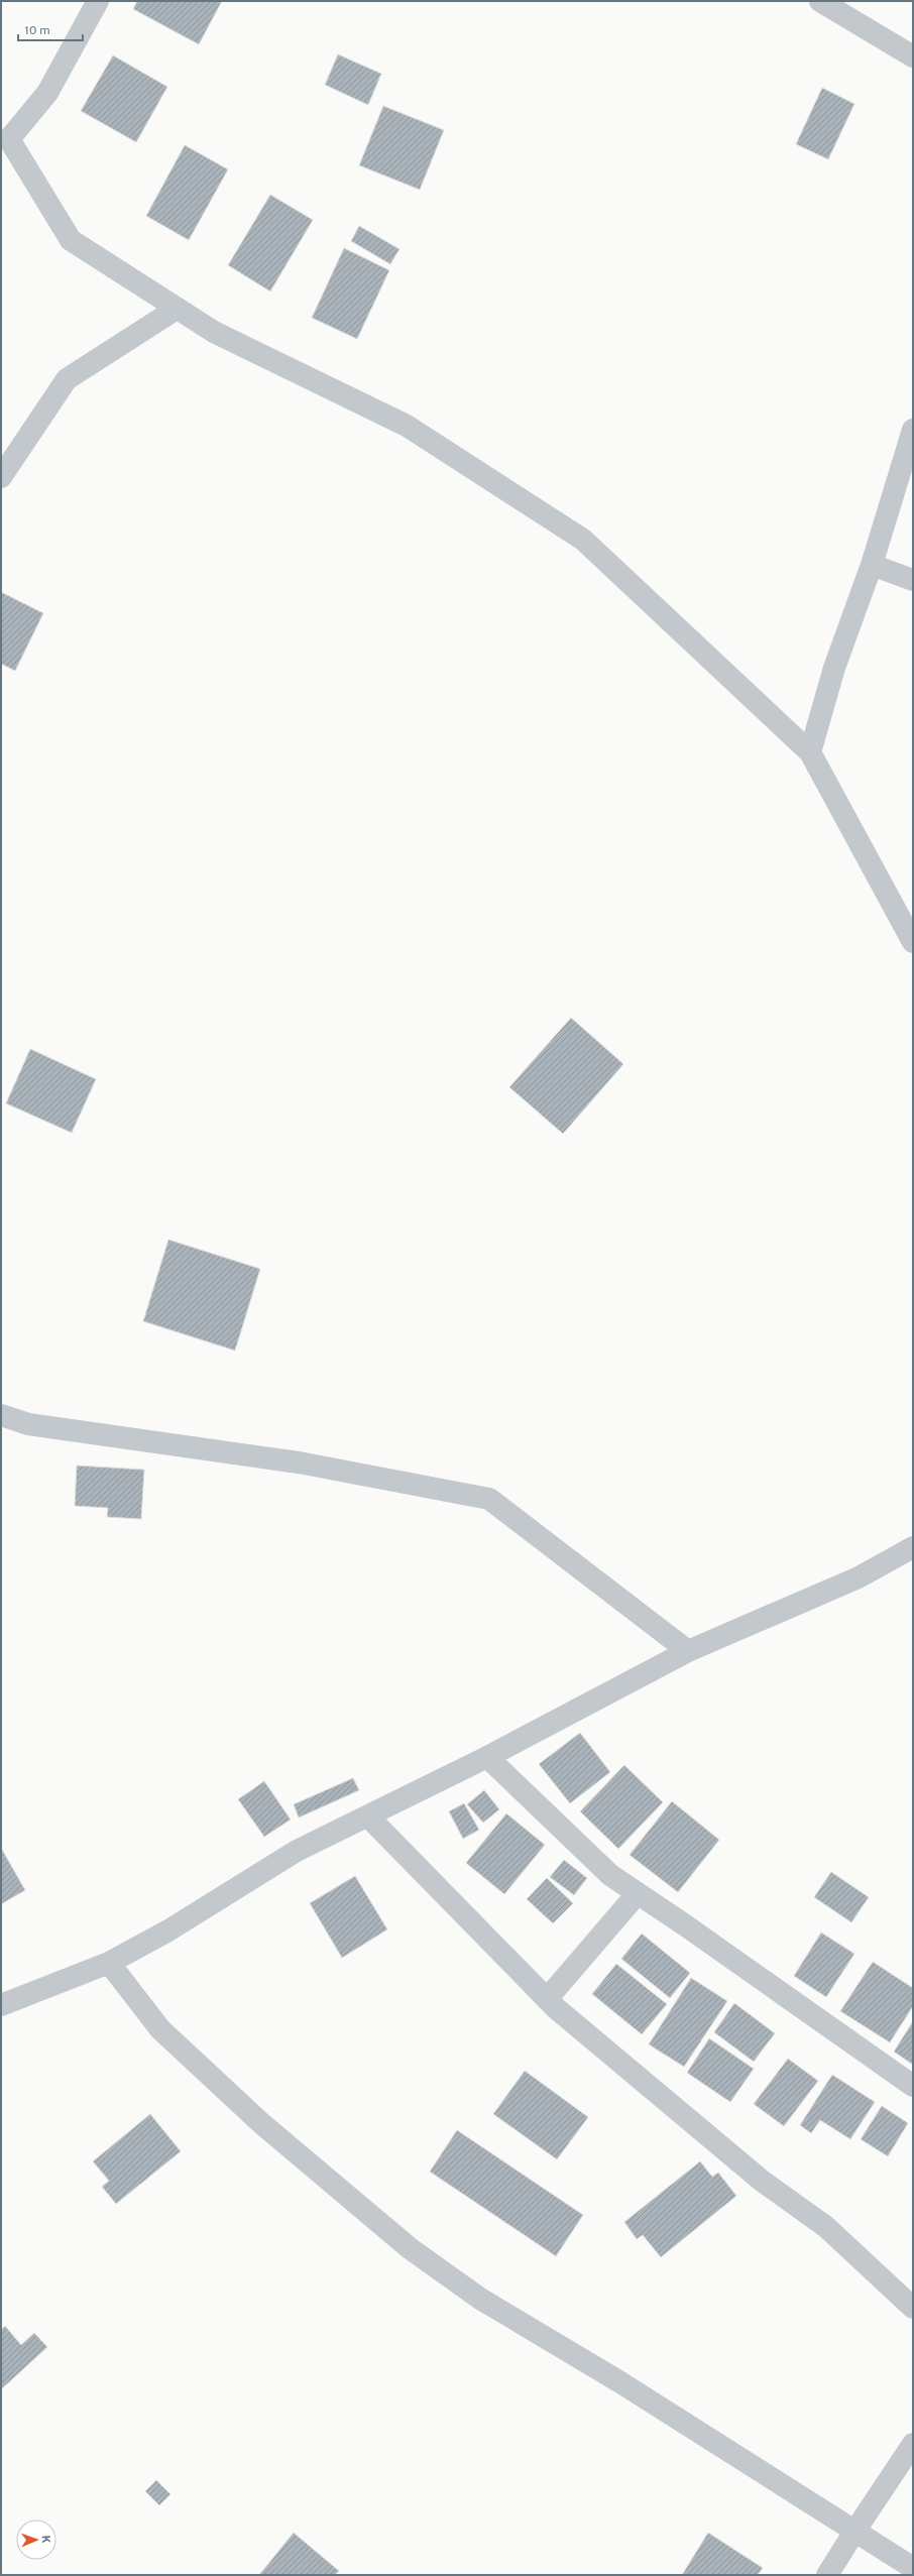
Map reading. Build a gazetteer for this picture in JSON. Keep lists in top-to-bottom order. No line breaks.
{"scale_bar":"10 m","north":"right"}
